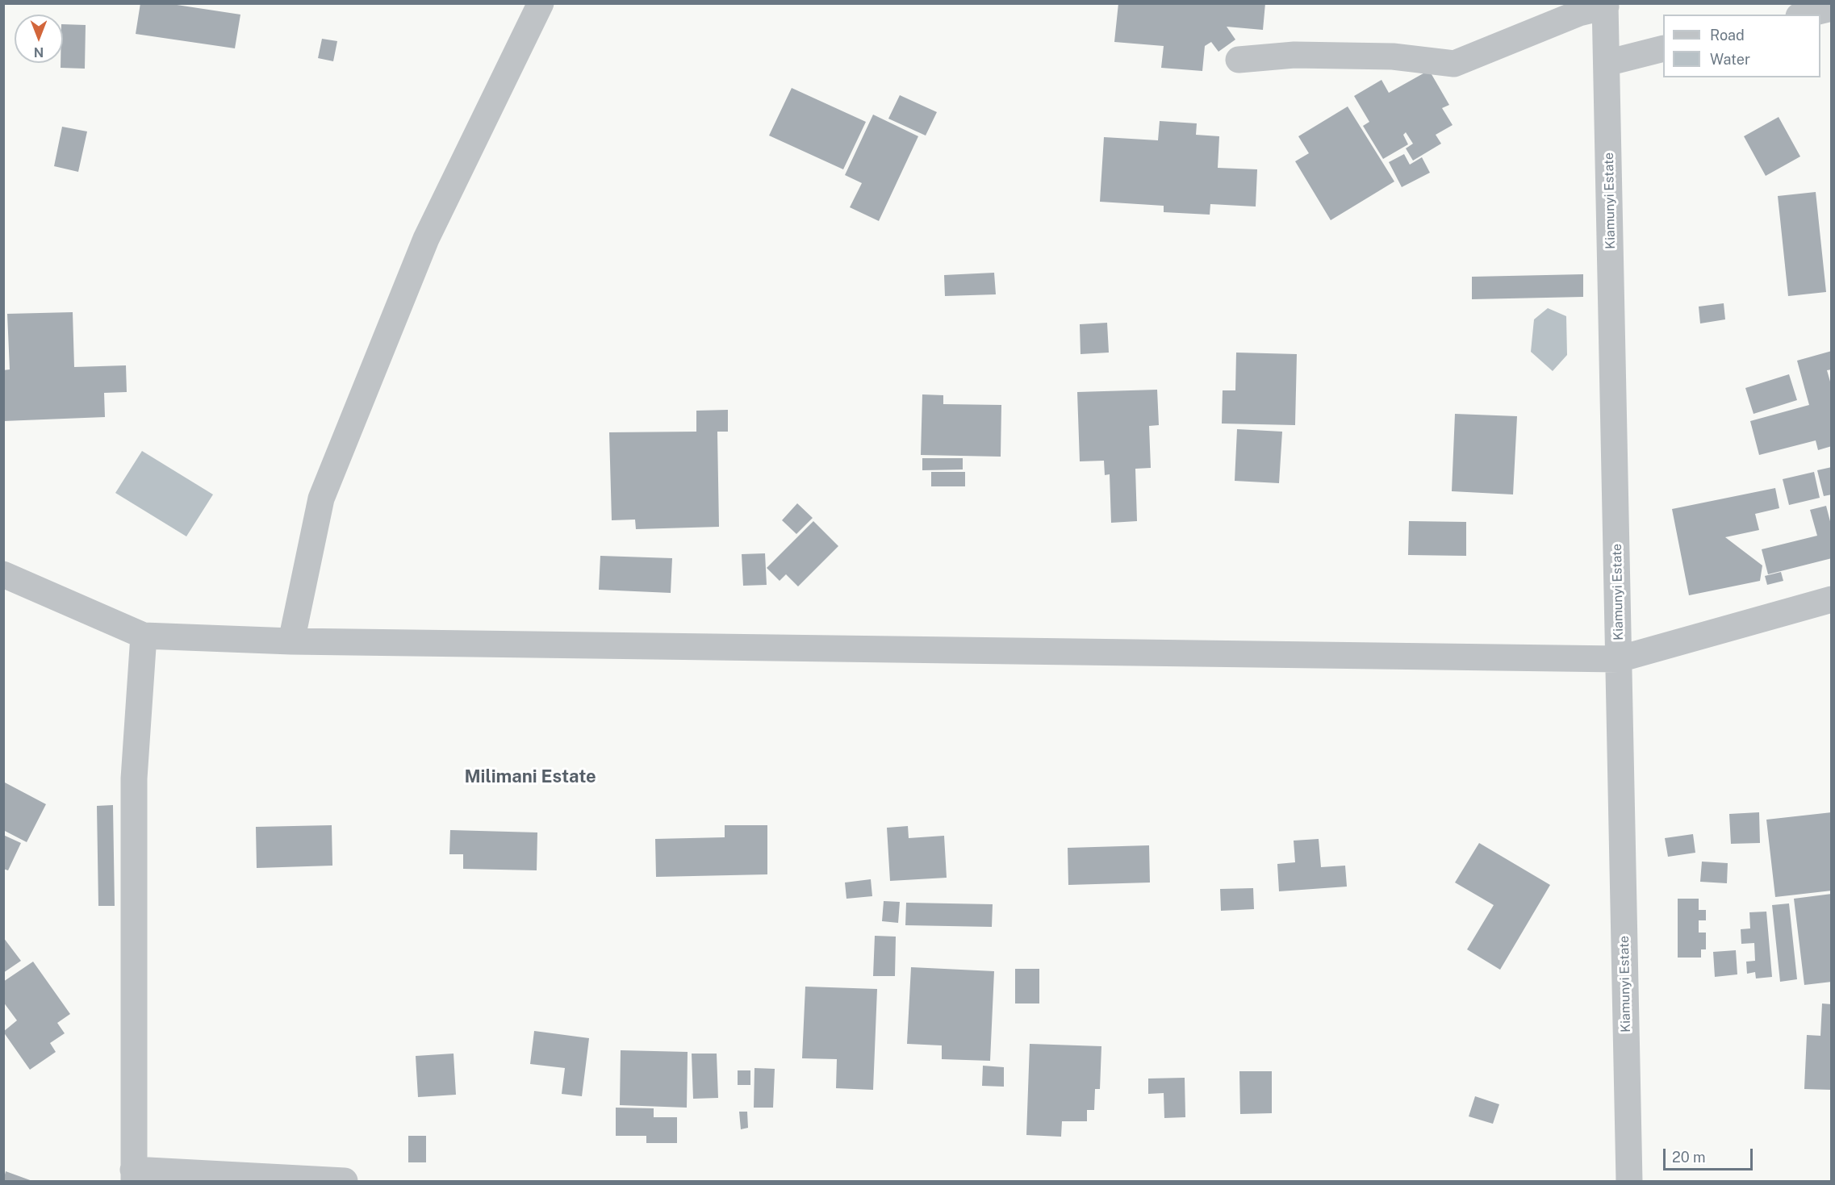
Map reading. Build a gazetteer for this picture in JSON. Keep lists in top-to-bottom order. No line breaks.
{"streets":{"street":["Kiamunyi Estate"]},"districts":["Milimani Estate"],"legend":["Road","Water"],"scale_bar":"20 m","north":"bottom"}
